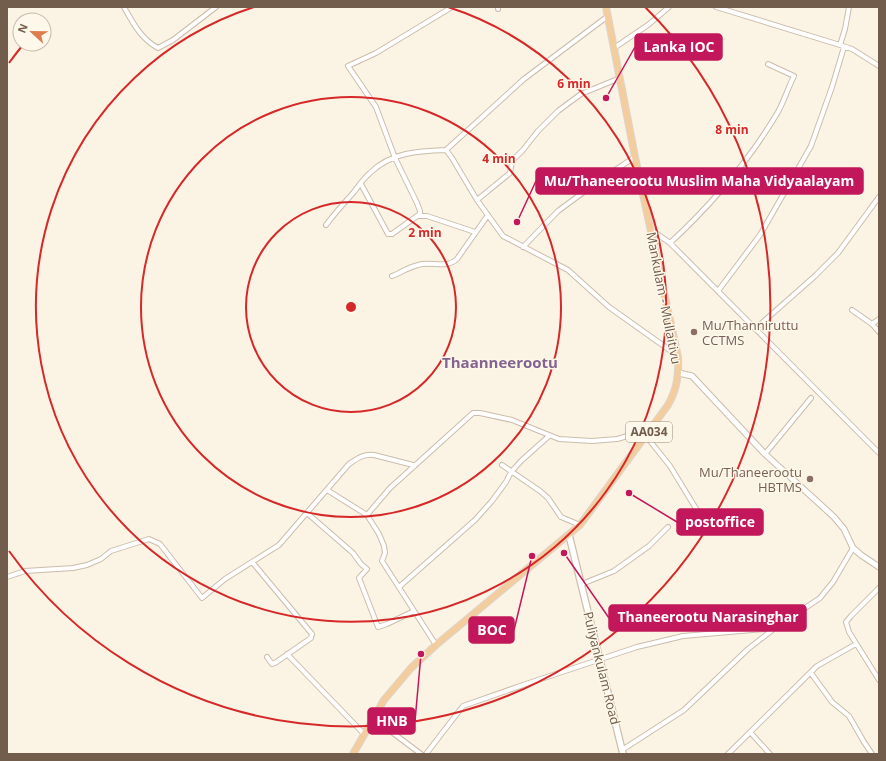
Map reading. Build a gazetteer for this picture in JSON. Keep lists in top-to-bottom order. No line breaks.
{"streets":{"highway":["Mankulam - Mullaitivu","AA034"],"main road":["Puliyankulam Road"]},"crossings":[["Mankulam - Mullaitivu","Puliyankulam Road"]],"districts":["Thaanneerootu"],"places":["Lanka IOC","Mu/Thaneerootu Muslim Maha Vidyaalayam","Mu/Thanniruttu CCTMS","Mu/Thaneerootu HBTMS","postoffice","Thaneerootu Narasinghar","BOC","HNB"],"north":"left","rings":["6 min","8 min","4 min","2 min"]}
